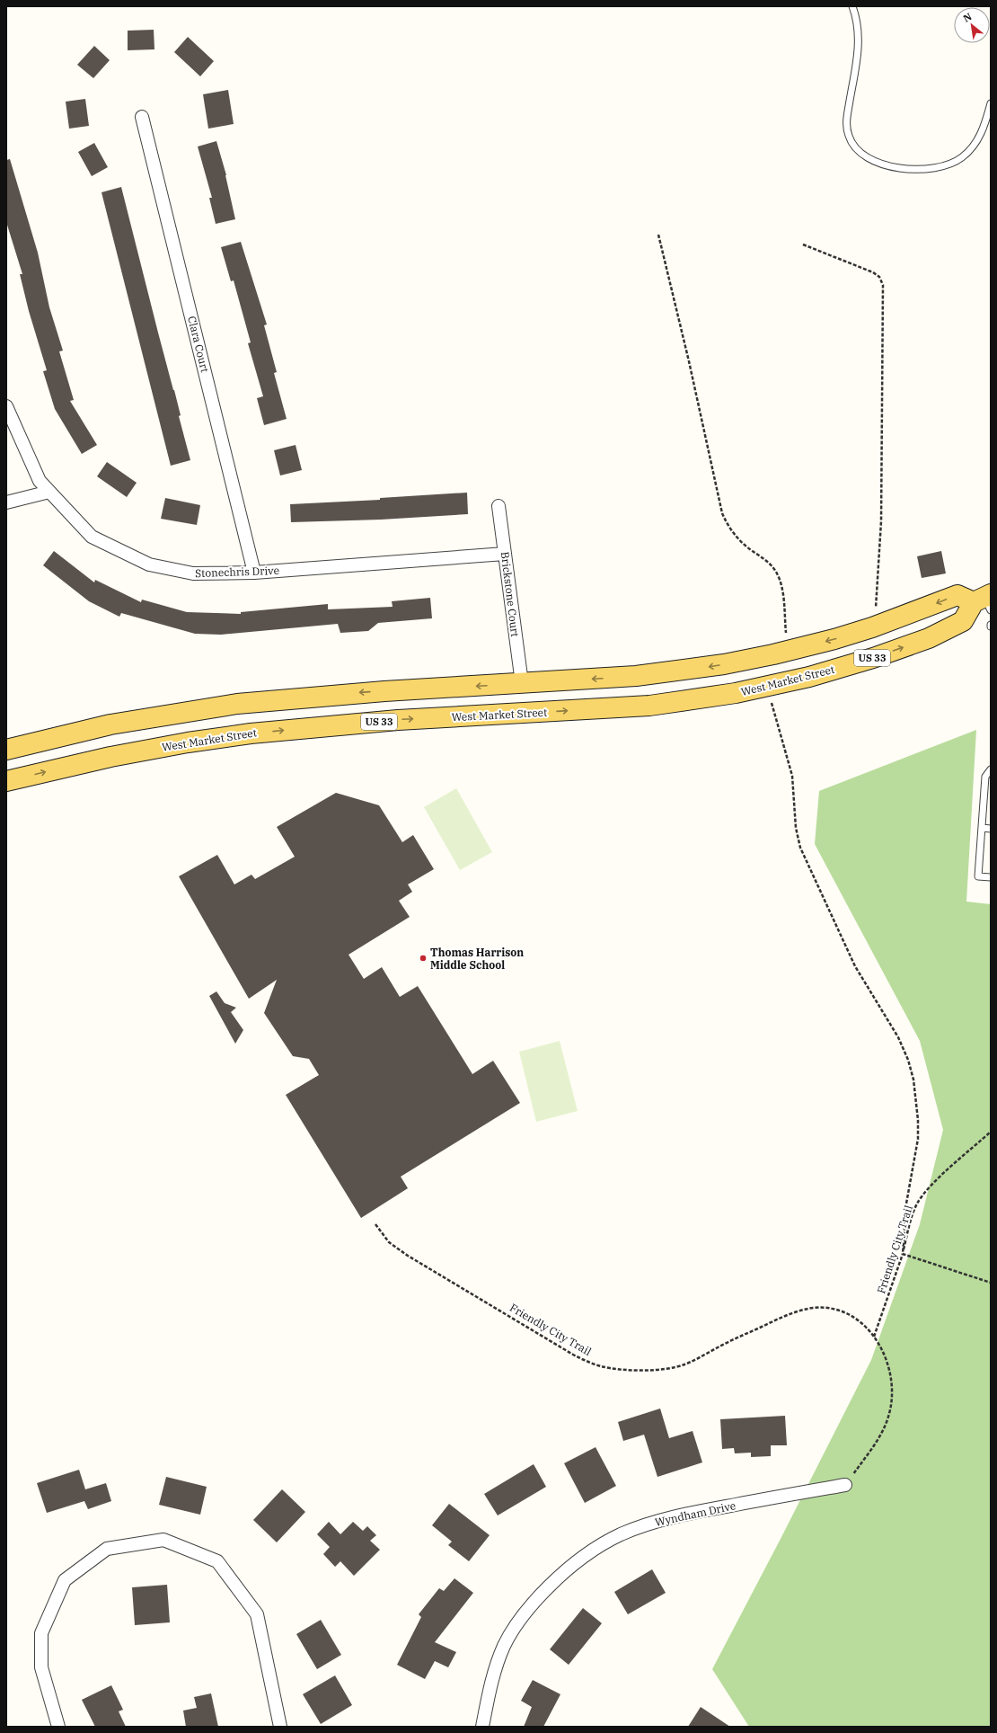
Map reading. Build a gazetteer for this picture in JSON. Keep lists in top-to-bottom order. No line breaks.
{"streets":{"main road":["US 33","West Market Street"],"street":["Clara Court","Stonechris Drive","Brickstone Court","Wyndham Drive"],"path":["Friendly City Trail"]},"crossings":[["Clara Court","Stonechris Drive"],["Stonechris Drive","Brickstone Court"],["Brickstone Court","West Market Street"],["Friendly City Trail","Wyndham Drive"]],"places":["Thomas Harrison Middle School"],"north":"top left"}
